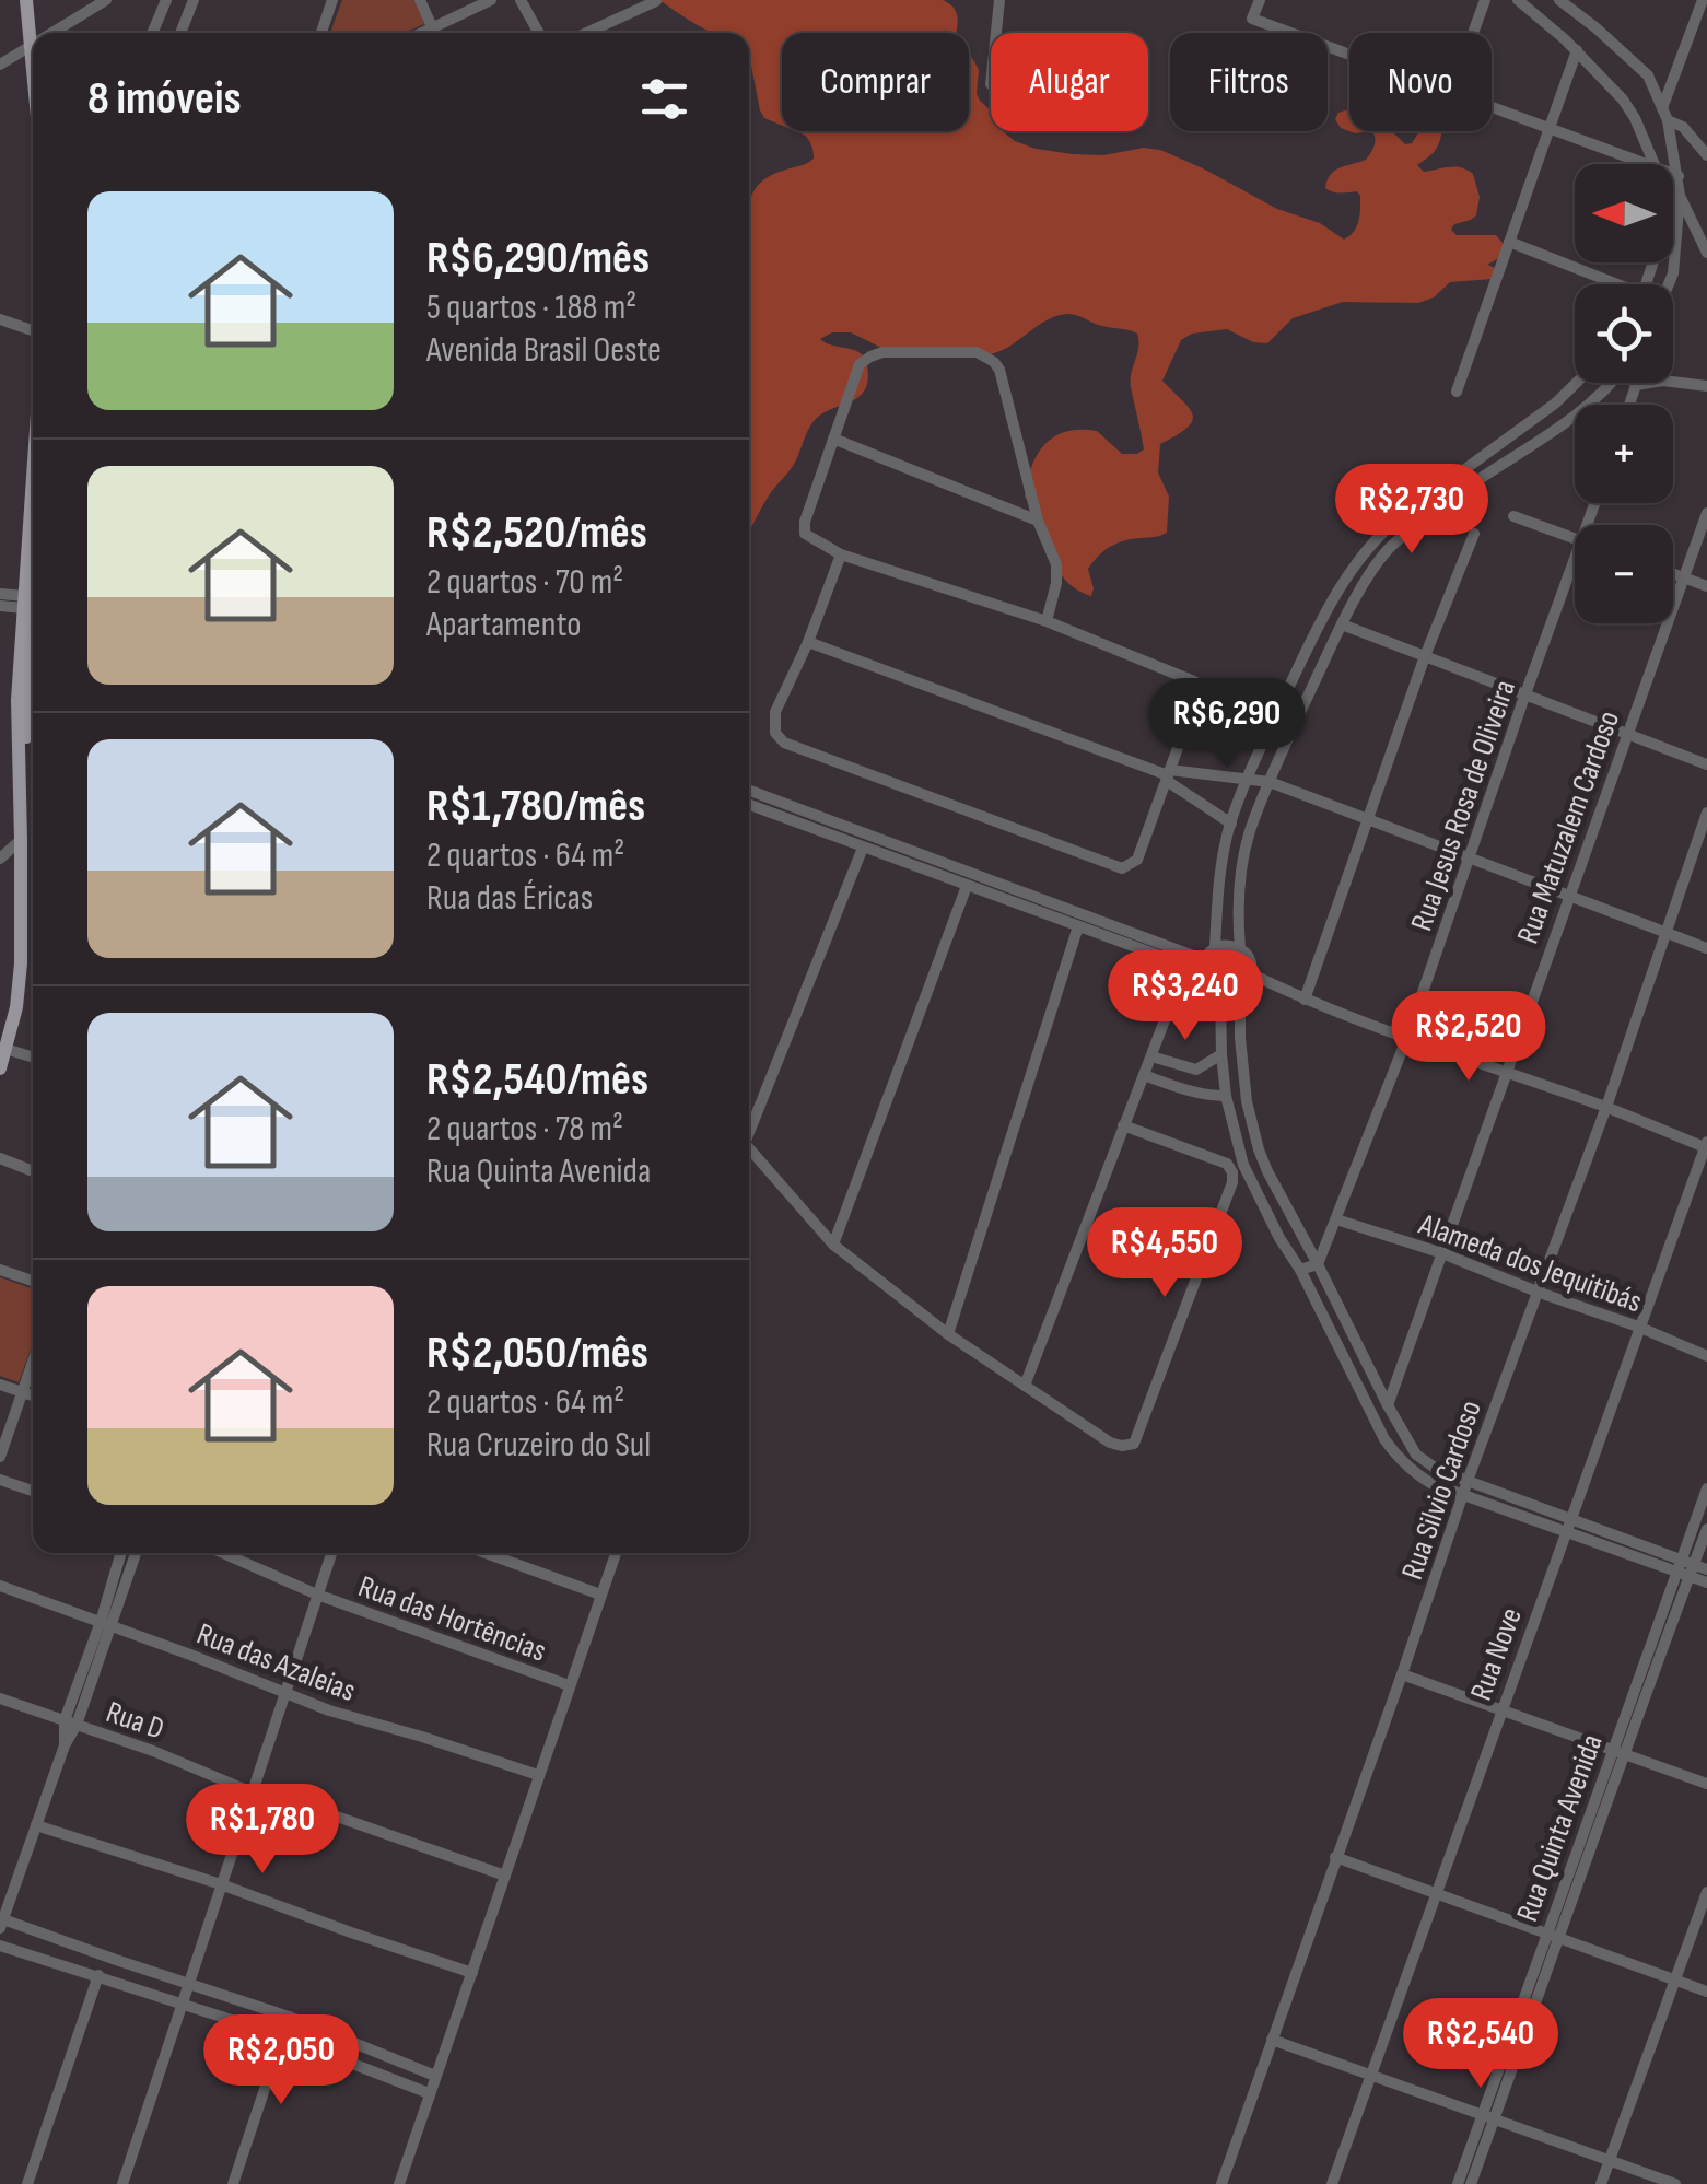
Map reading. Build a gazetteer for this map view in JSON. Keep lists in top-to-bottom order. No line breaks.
{"streets":{"street":["Rua Jesus Rosa de Oliveira","Rua Matuzalem Cardoso","Alameda dos Jequitibás","Rua Silvio Cardoso","Rua das Hortências","Rua Nove","Rua das Azaleias","Rua D","Rua Quinta Avenida"]},"crossings":[["Rua Jesus Rosa de Oliveira","Alameda dos Jequitibás"],["Rua Matuzalem Cardoso","Alameda dos Jequitibás"],["Alameda dos Jequitibás","Rua Silvio Cardoso"],["Alameda dos Jequitibás","Rua Nove"]],"north":"left","page":{"chip":["Comprar","Alugar","Filtros","Novo"],"heading":"8 imóveis","map_buttons":["+","−"],"list":[{"name":"R$6,290/mês","note":"5 quartos · 188 m² · Avenida Brasil Oeste"},{"name":"R$2,520/mês","note":"2 quartos · 70 m² · Apartamento"},{"name":"R$1,780/mês","note":"2 quartos · 64 m² · Rua das Éricas"},{"name":"R$2,540/mês","note":"2 quartos · 78 m² · Rua Quinta Avenida"},{"name":"R$2,050/mês","note":"2 quartos · 64 m² · Rua Cruzeiro do Sul"}],"price":["R$2,730","R$6,290","R$3,240","R$2,520","R$4,550","R$1,780","R$2,540","R$2,050"]}}
